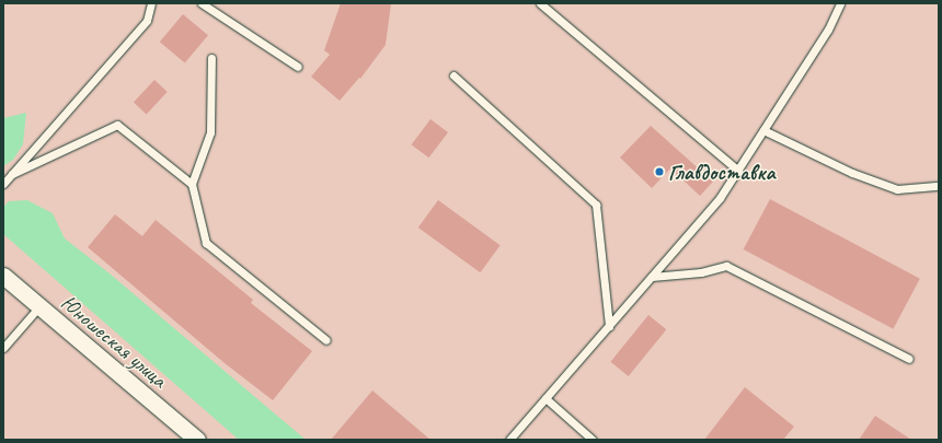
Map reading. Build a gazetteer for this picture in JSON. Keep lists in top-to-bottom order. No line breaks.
{"streets":{"street":["Юношеская улица"]},"places":["Главдоставка"]}
